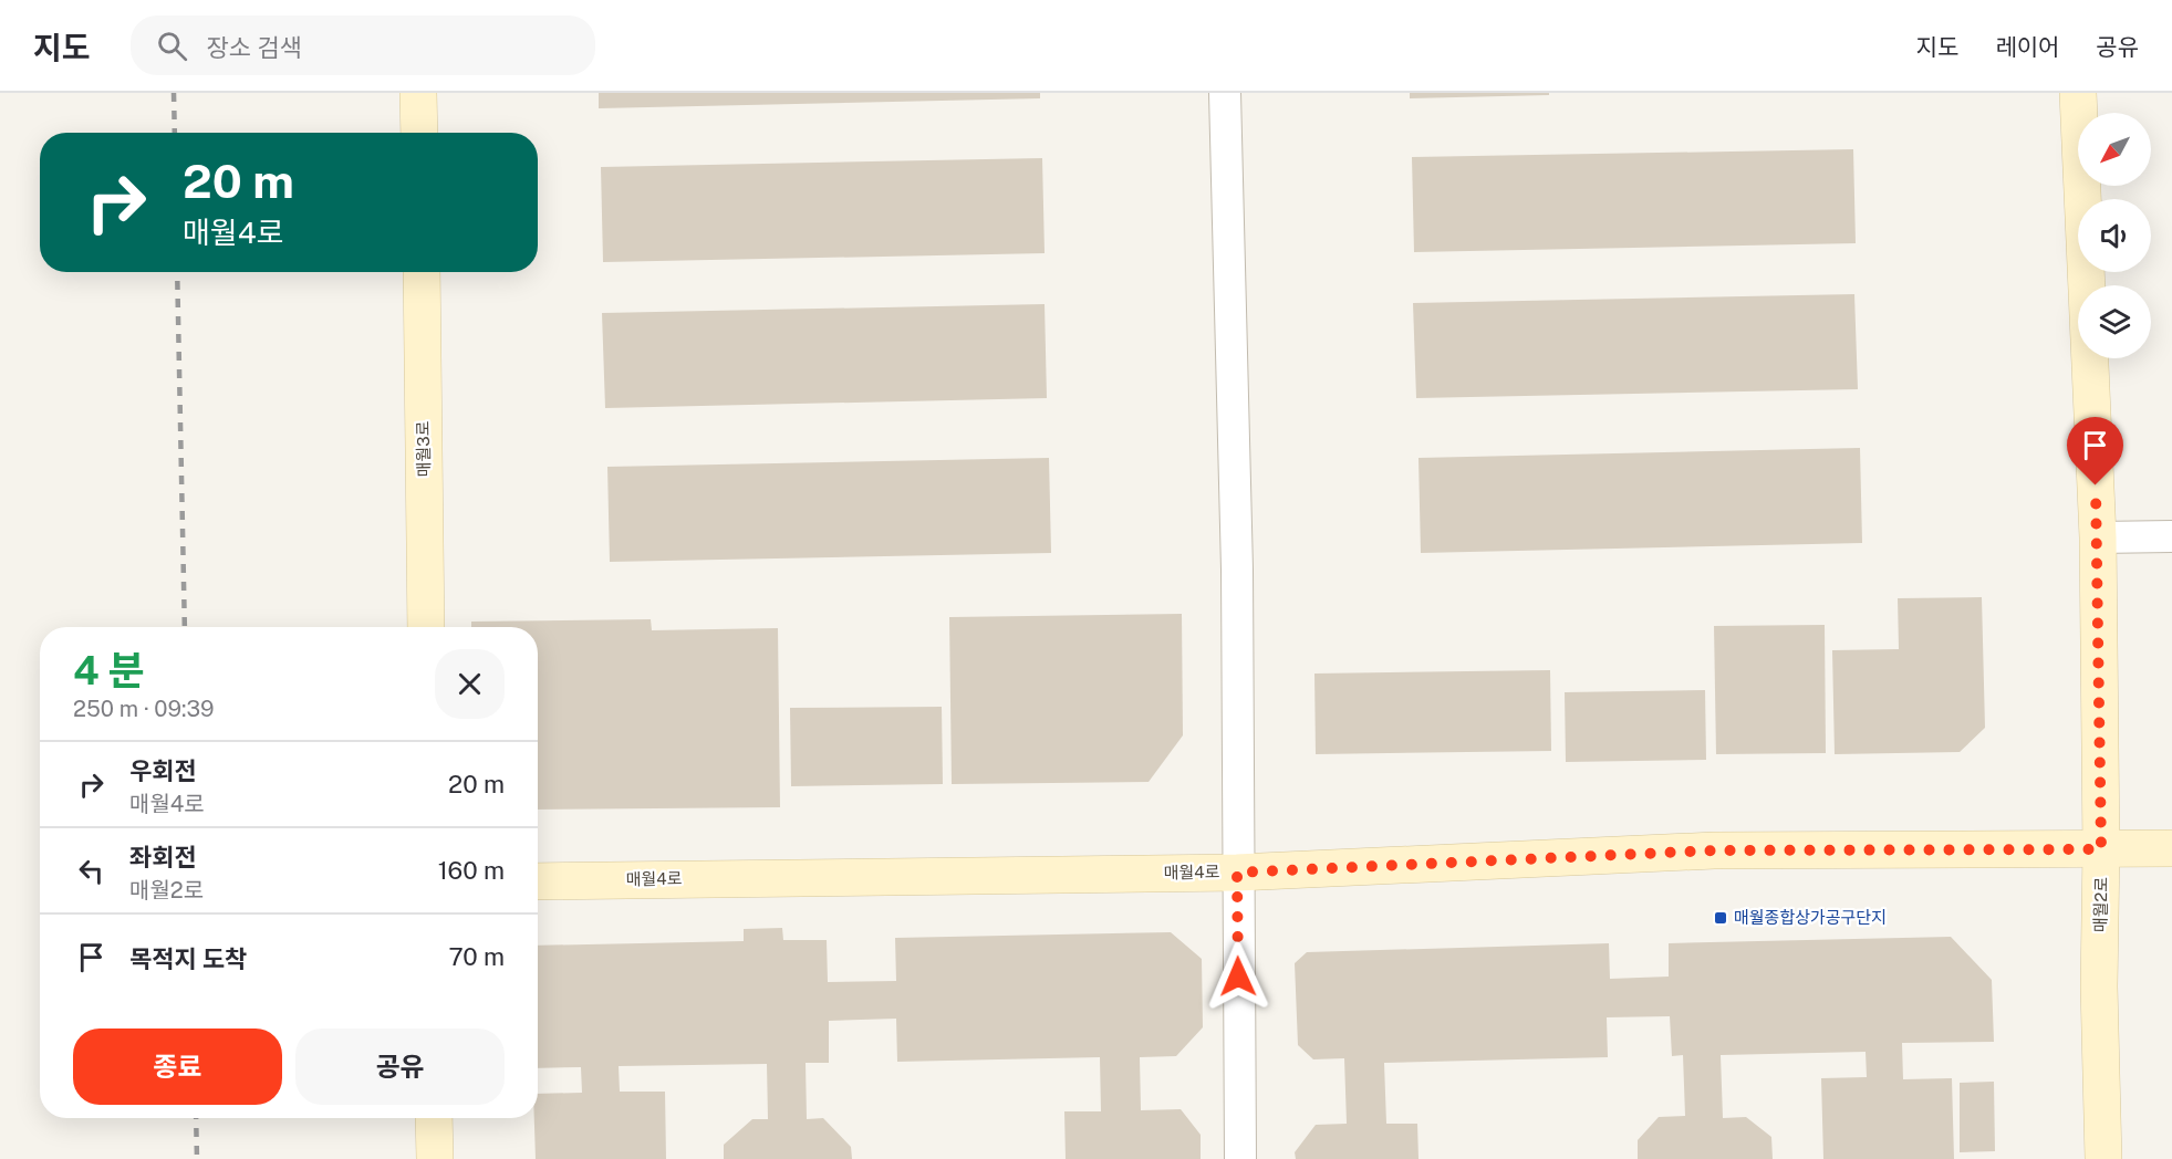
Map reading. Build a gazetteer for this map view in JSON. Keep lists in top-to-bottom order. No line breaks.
{"streets":{"street":["매월3로","매월4로","매월2로"]},"crossings":[["매월4로","매월2로"]],"places":{"transit":["매월종합상가공구단지"]},"north":"bottom left","page":{"header":"지도","search":"장소 검색","nav":["지도","레이어","공유"],"turn":["20 m","매월4로"],"heading":["4 분","250 m · 09:39"],"list":[{"name":"우회전","note":"매월4로","value":"20 m"},{"name":"좌회전","note":"매월2로","value":"160 m"},{"name":"목적지 도착","value":"70 m"}],"buttons":["종료","공유"]}}
